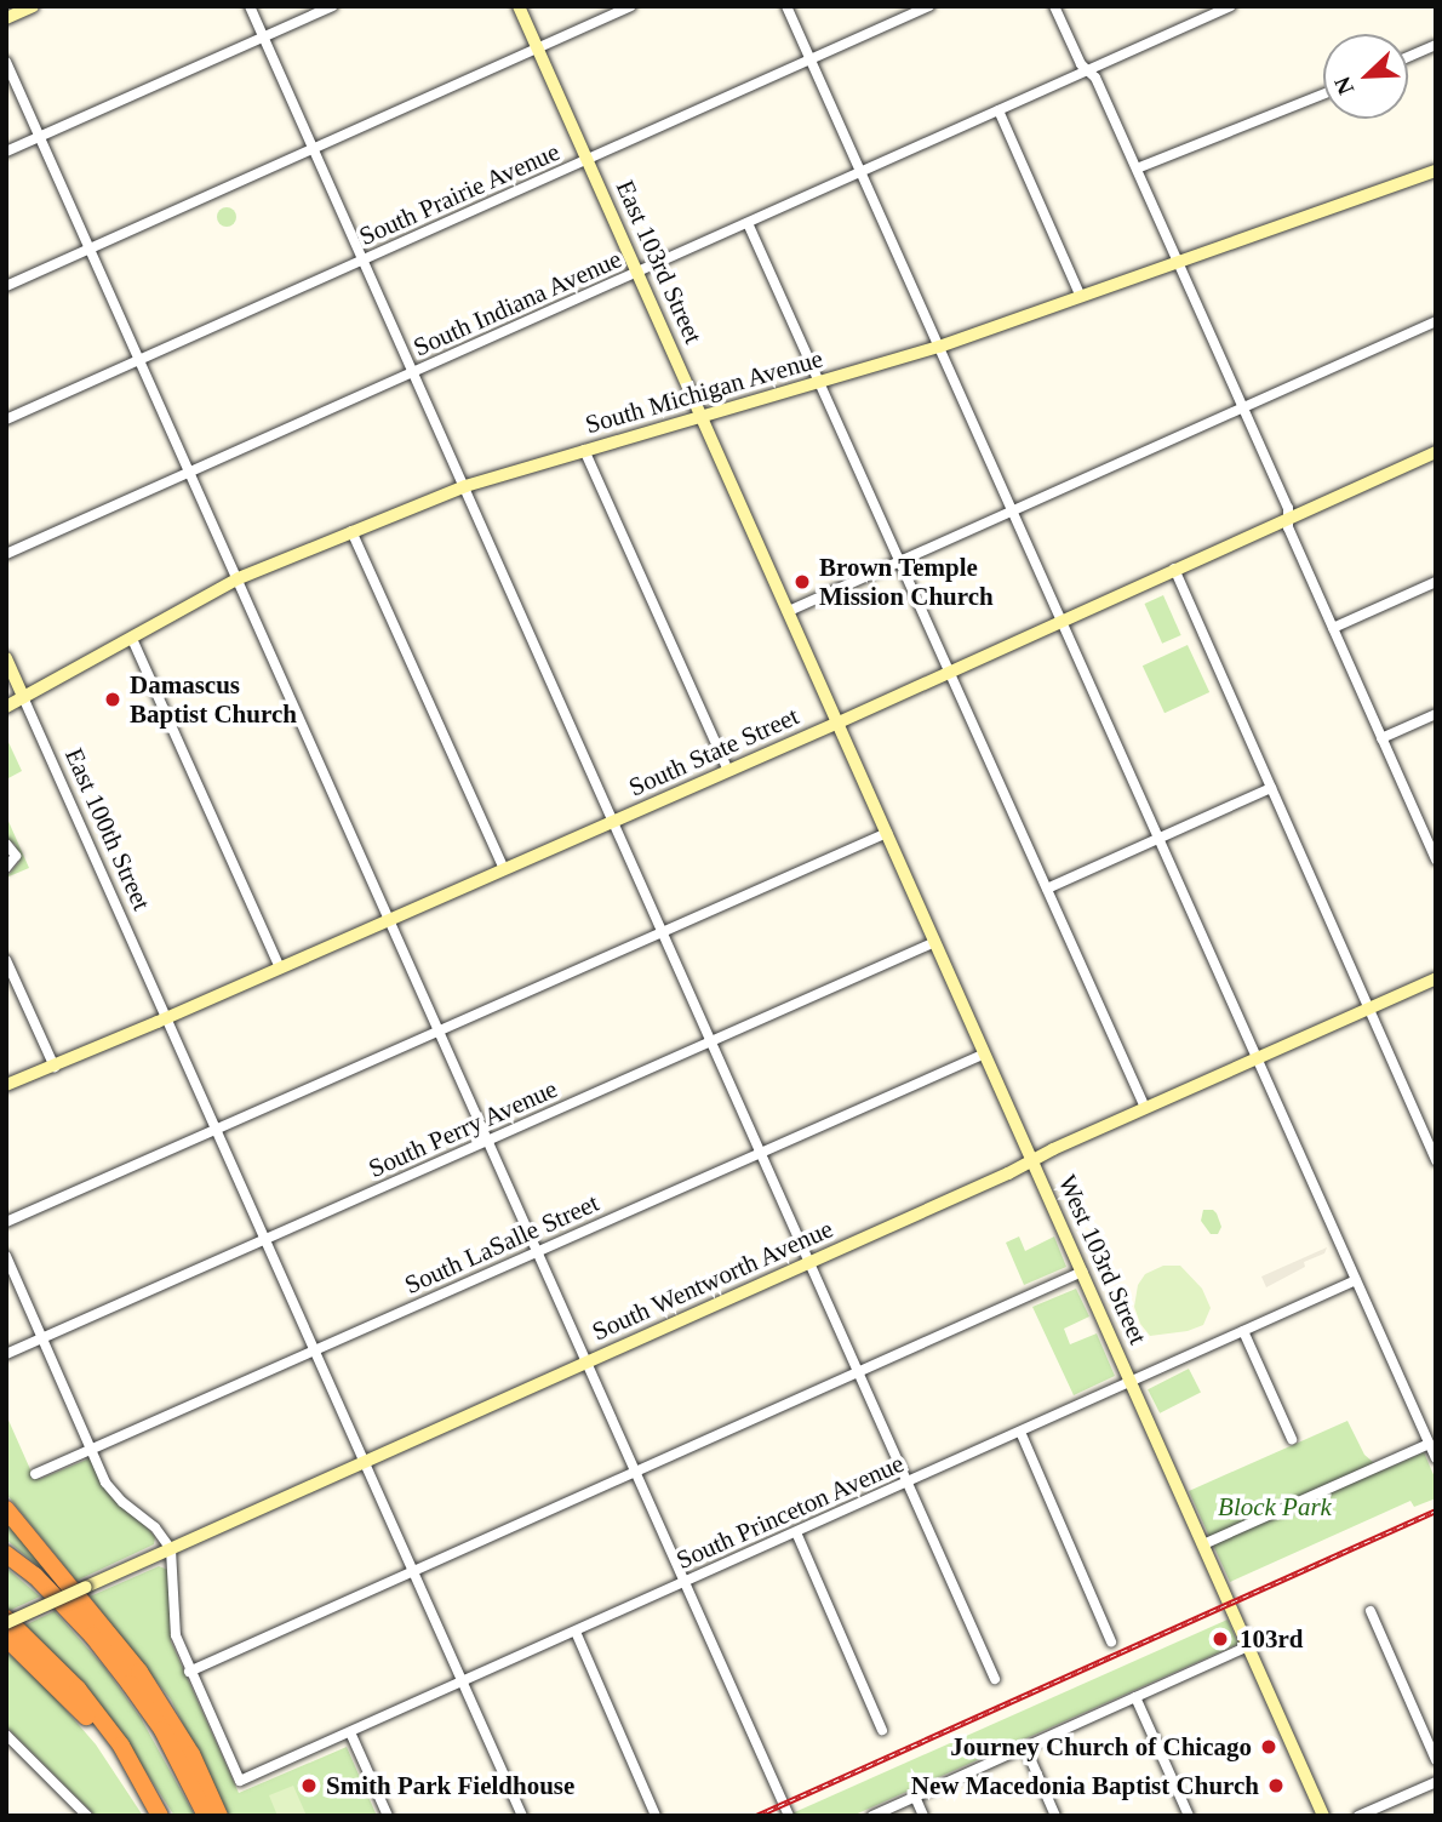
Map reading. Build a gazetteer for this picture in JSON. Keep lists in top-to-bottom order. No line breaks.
{"streets":{"main road":["East 103rd Street","South Michigan Avenue","South State Street","East 100th Street","West 103rd Street","South Wentworth Avenue"],"street":["South Prairie Avenue","South Indiana Avenue","South Perry Avenue","South LaSalle Street","South Princeton Avenue"]},"crossings":[["South Prairie Avenue","East 103rd Street"],["East 103rd Street","South Indiana Avenue"],["East 103rd Street","South Michigan Avenue"],["East 103rd Street","South State Street"],["East 103rd Street","West 103rd Street"],["South Michigan Avenue","East 100th Street"],["South State Street","East 100th Street"],["South State Street","West 103rd Street"],["East 100th Street","South Perry Avenue"],["East 100th Street","South LaSalle Street"],["East 100th Street","South Wentworth Avenue"],["East 100th Street","South Princeton Avenue"],["South Perry Avenue","West 103rd Street"],["South LaSalle Street","West 103rd Street"],["West 103rd Street","South Wentworth Avenue"],["West 103rd Street","South Princeton Avenue"]],"parks":["Block Park"],"places":["Brown Temple Mission Church","Damascus Baptist Church","103rd","Journey Church of Chicago","Smith Park Fieldhouse","New Macedonia Baptist Church"],"north":"bottom left"}
